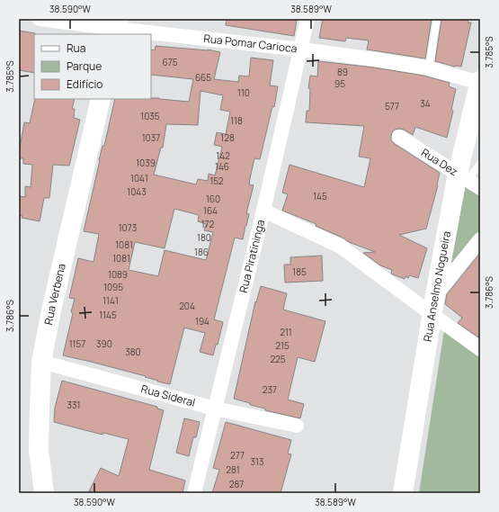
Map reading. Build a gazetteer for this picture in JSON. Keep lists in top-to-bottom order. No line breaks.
{"streets":{"main road":["Rua Anselmo Nogueira","Rua Verbena"],"street":["Rua Pomar Carioca","Rua Dez","Rua Piratininga","Rua Sideral"]},"crossings":[["Rua Pomar Carioca","Rua Piratininga"],["Rua Pomar Carioca","Rua Anselmo Nogueira"],["Rua Dez","Rua Anselmo Nogueira"],["Rua Piratininga","Rua Sideral"],["Rua Verbena","Rua Sideral"]],"house_numbers":["675","89","665","95","110","34","577","1035","118","1037","128","142","1039","146","1041","152","1043","145","160","164","172","1073","180","1081","186","1081","185","1089","1095","1141","204","1145","194","211","1157","390","215","380","225","237","331","277","313","281","287"],"legend":["Rua","Parque","Edifício"],"coordinates":["38.590°W","38.589°W","3.785°S","3.786°S"]}
